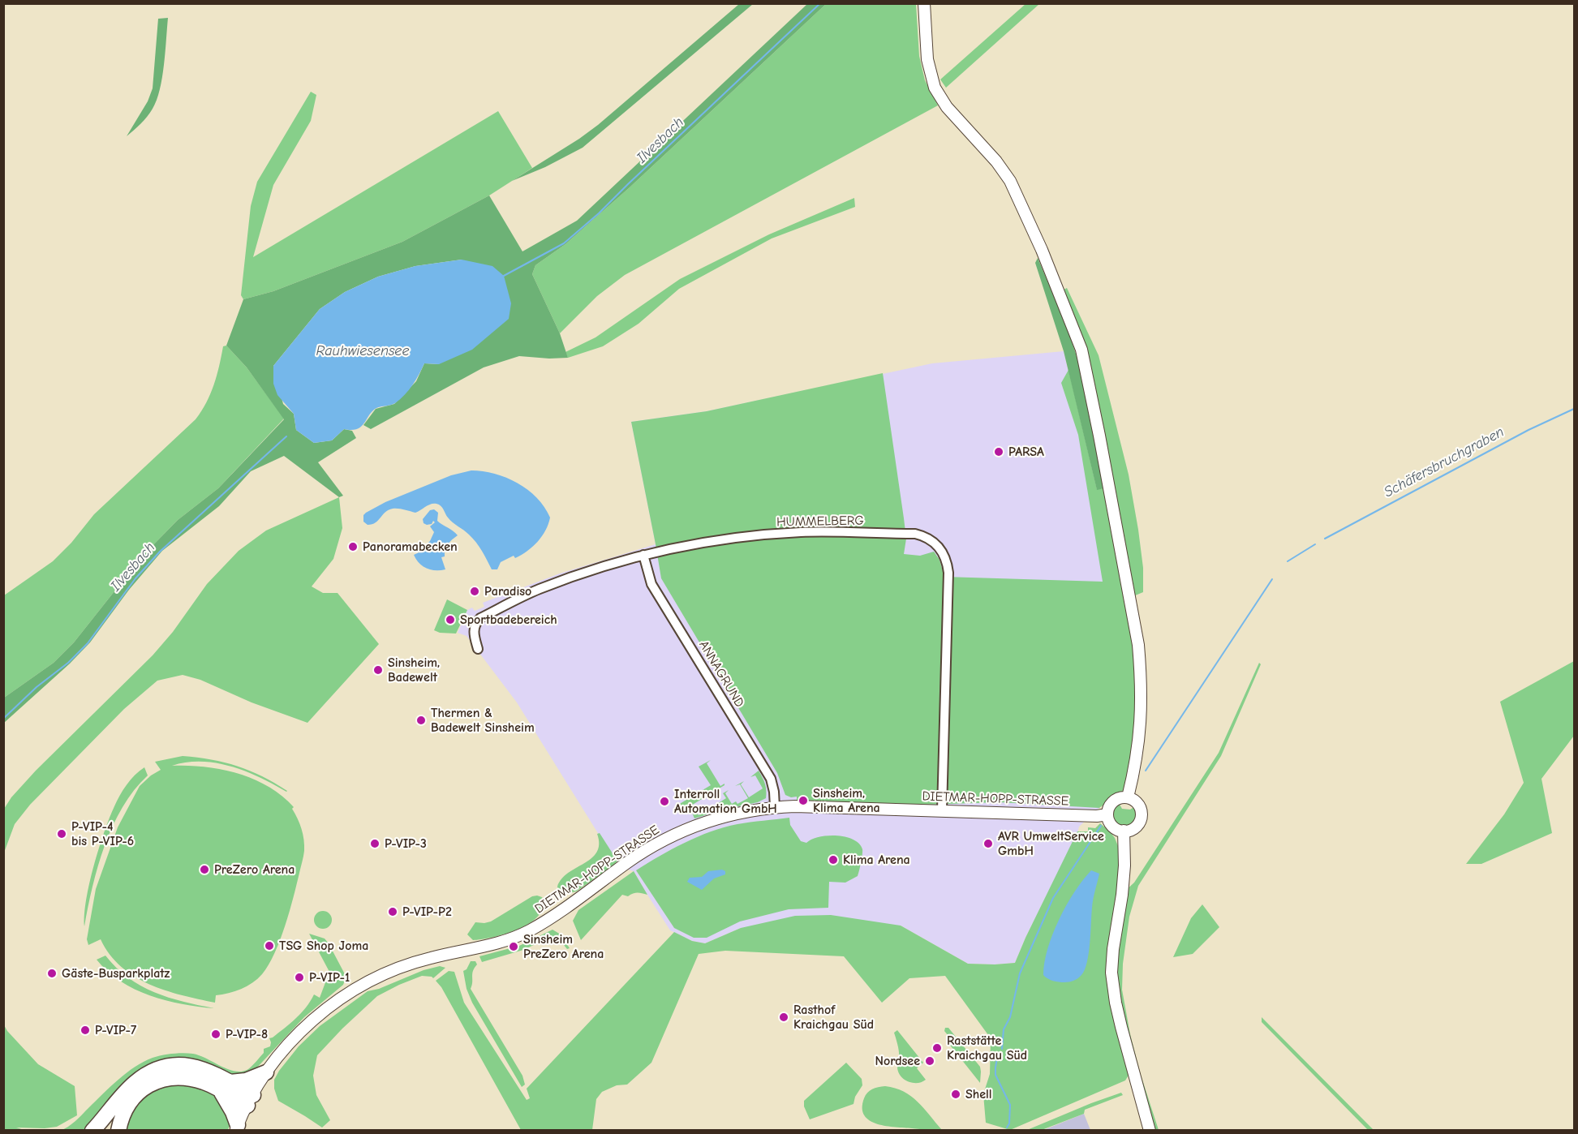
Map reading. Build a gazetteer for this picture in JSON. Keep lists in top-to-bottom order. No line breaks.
{"streets":{"main road":["DIETMAR-HOPP-STRASSE"],"street":["HUMMELBERG","ANNAGRUND"]},"crossings":[["HUMMELBERG","ANNAGRUND"],["HUMMELBERG","DIETMAR-HOPP-STRASSE"],["ANNAGRUND","DIETMAR-HOPP-STRASSE"]],"water":["Ilvesbach","Rauhwiesensee","Schäfersbruchgraben"],"places":["PARSA","Panoramabecken","Paradiso","Sportbadebereich","Sinsheim, Badewelt","Thermen & Badewelt Sinsheim","Sinsheim, Klima Arena","Interroll Automation GmbH","P-VIP-4 bis P-VIP-6","P-VIP-3","AVR UmweltService GmbH","Klima Arena","PreZero Arena","P-VIP-P2","TSG Shop Joma","Sinsheim PreZero Arena","Gäste-Busparkplatz","P-VIP-1","Rasthof Kraichgau Süd","P-VIP-7","P-VIP-8","Raststätte Kraichgau Süd","Nordsee","Shell"]}
